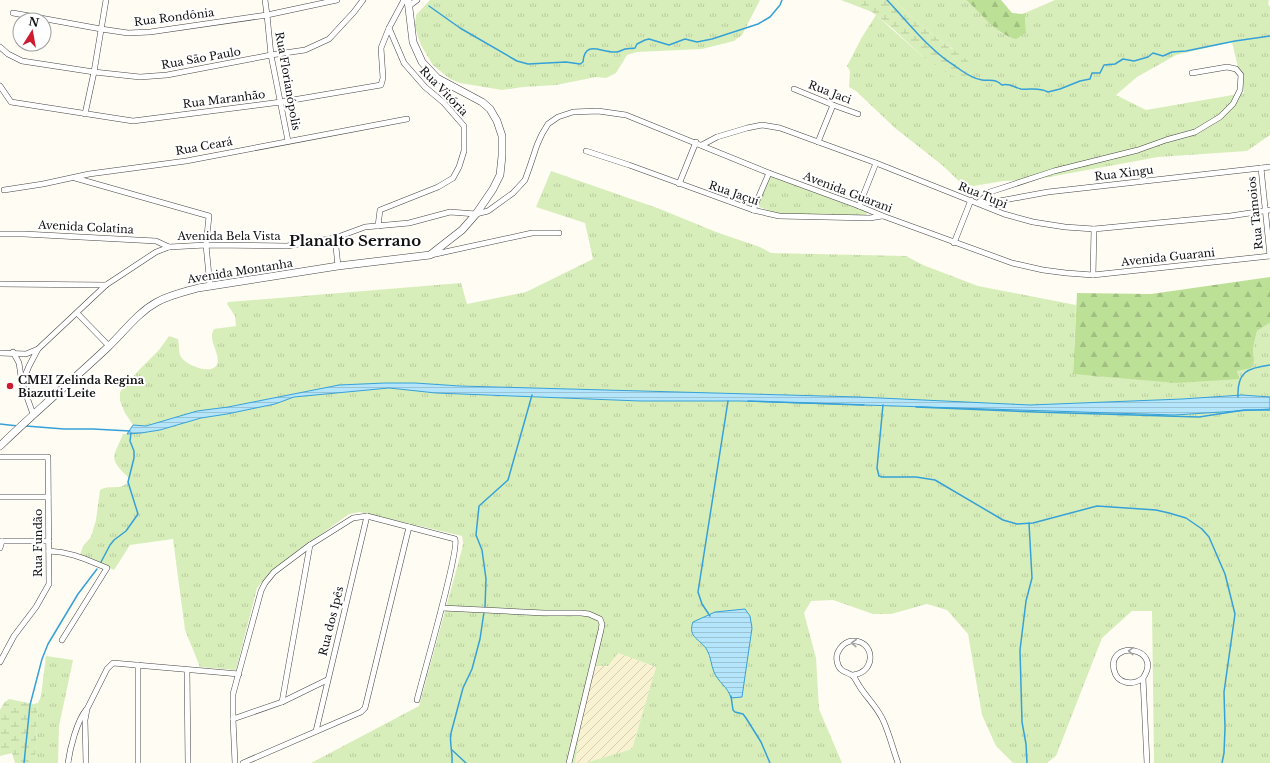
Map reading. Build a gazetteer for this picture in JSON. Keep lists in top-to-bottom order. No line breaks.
{"streets":{"street":["Rua Rondônia","Rua São Paulo","Rua Florianópolis","Rua Vitória","Rua Jaci","Rua Maranhão","Rua Ceará","Rua Xingu","Avenida Guarani","Rua Jaçuí","Rua Tupi","Rua Tamoios","Avenida Colatina","Avenida Bela Vista","Avenida Montanha","Rua Fundão","Rua dos Ipês"]},"crossings":[["Rua Rondônia","Rua Florianópolis"],["Rua São Paulo","Rua Florianópolis"],["Rua Florianópolis","Rua Maranhão"],["Rua Florianópolis","Rua Ceará"],["Rua Vitória","Rua Maranhão"],["Rua Vitória","Avenida Bela Vista"],["Rua Xingu","Rua Tupi"],["Rua Xingu","Rua Tamoios"],["Avenida Guarani","Rua Jaçuí"],["Avenida Guarani","Rua Tupi"],["Avenida Guarani","Rua Tamoios"],["Avenida Guarani","Avenida Bela Vista"],["Rua Tupi","Rua Tamoios"],["Avenida Colatina","Avenida Bela Vista"]],"districts":["Planalto Serrano"],"places":["CMEI Zelinda Regina Biazutti Leite"],"north":"top"}
